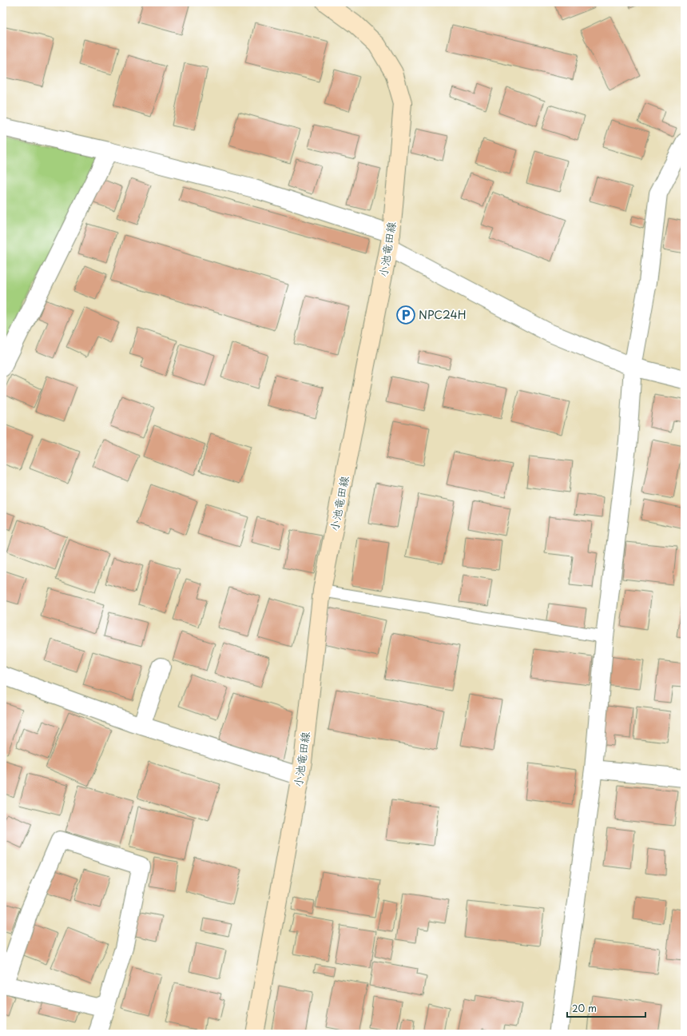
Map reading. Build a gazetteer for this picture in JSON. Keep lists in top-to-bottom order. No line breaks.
{"streets":{"main road":["小池竜田線"]},"places":{"parking":["NPC24H"]},"scale_bar":"20 m"}
